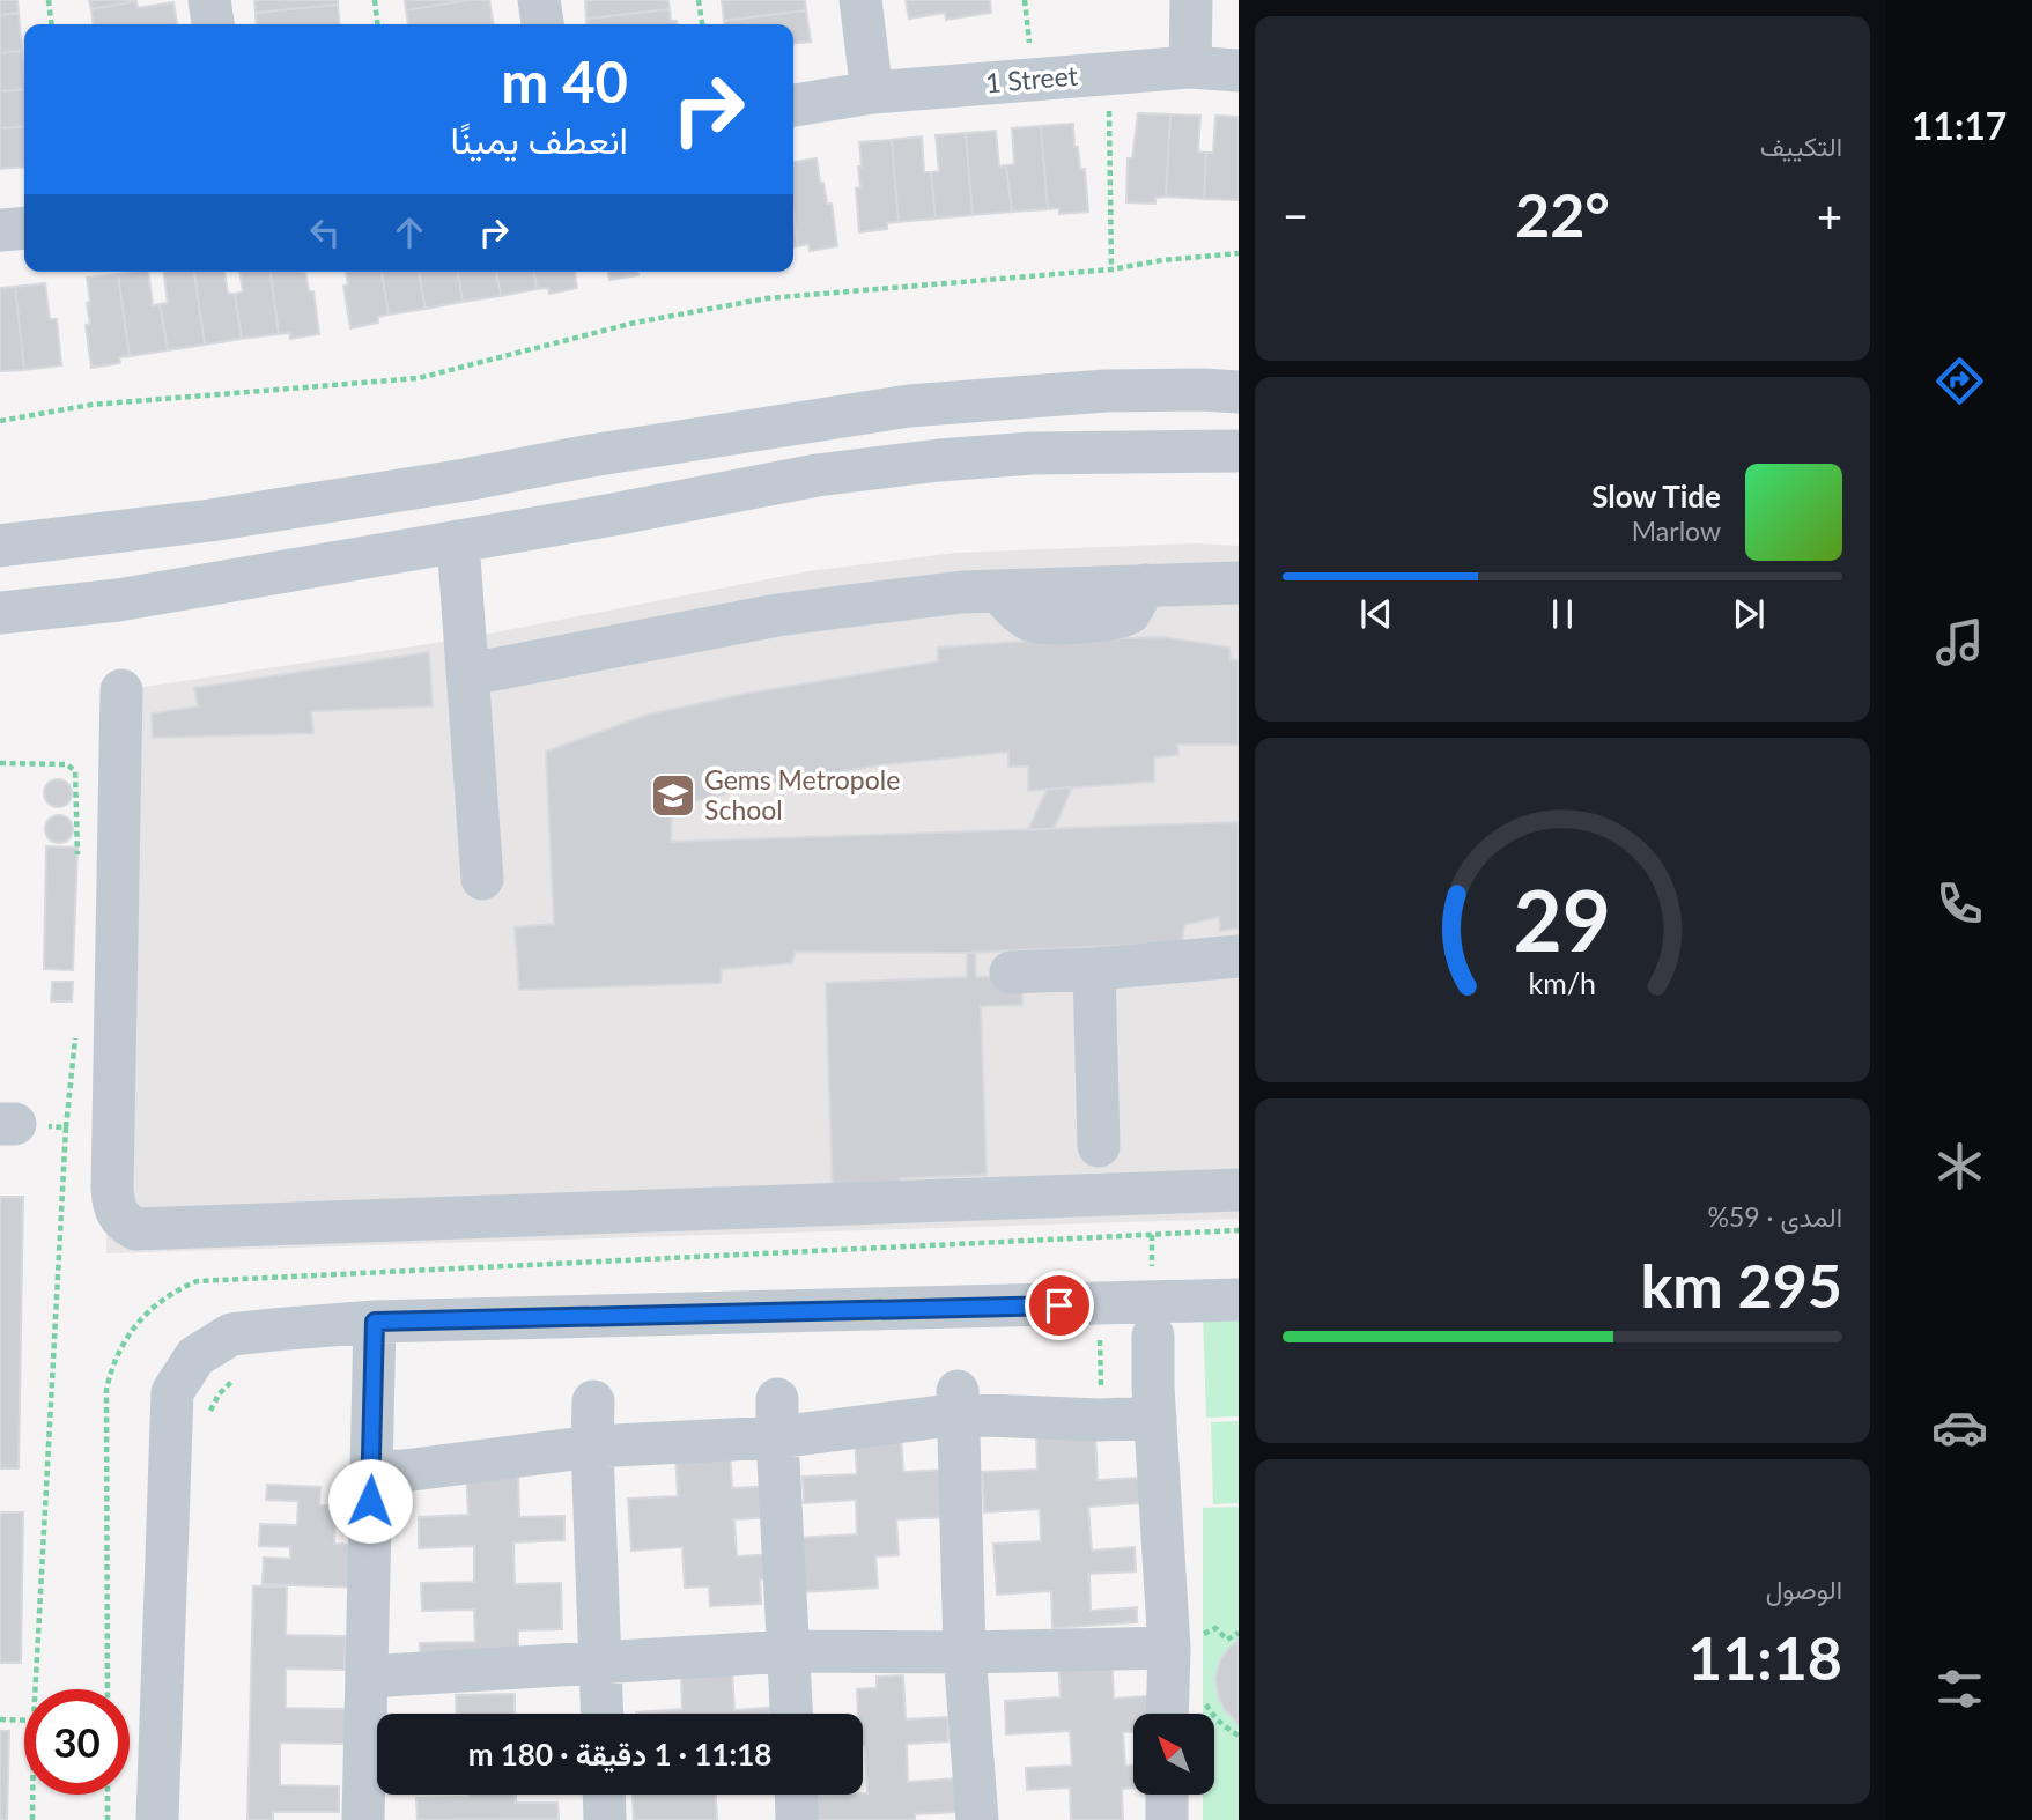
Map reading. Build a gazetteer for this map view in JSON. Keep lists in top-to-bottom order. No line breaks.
{"streets":{"street":["1 Street"]},"places":{"school or university":["Gems Metropole School"]},"north":"top left","page":{"tabs":"11:17","tile":["التكييف",["المدى · 59%","295 km"],["الوصول","11:18"]],"turn":["40 m","انعطف يمينًا"],"heat":["−","22°","+"],"song":["Slow Tide","Marlow"],"limit":"30","trip":"11:18 · 1 دقيقة · 180 m","gauge":["29","km/h"]}}
